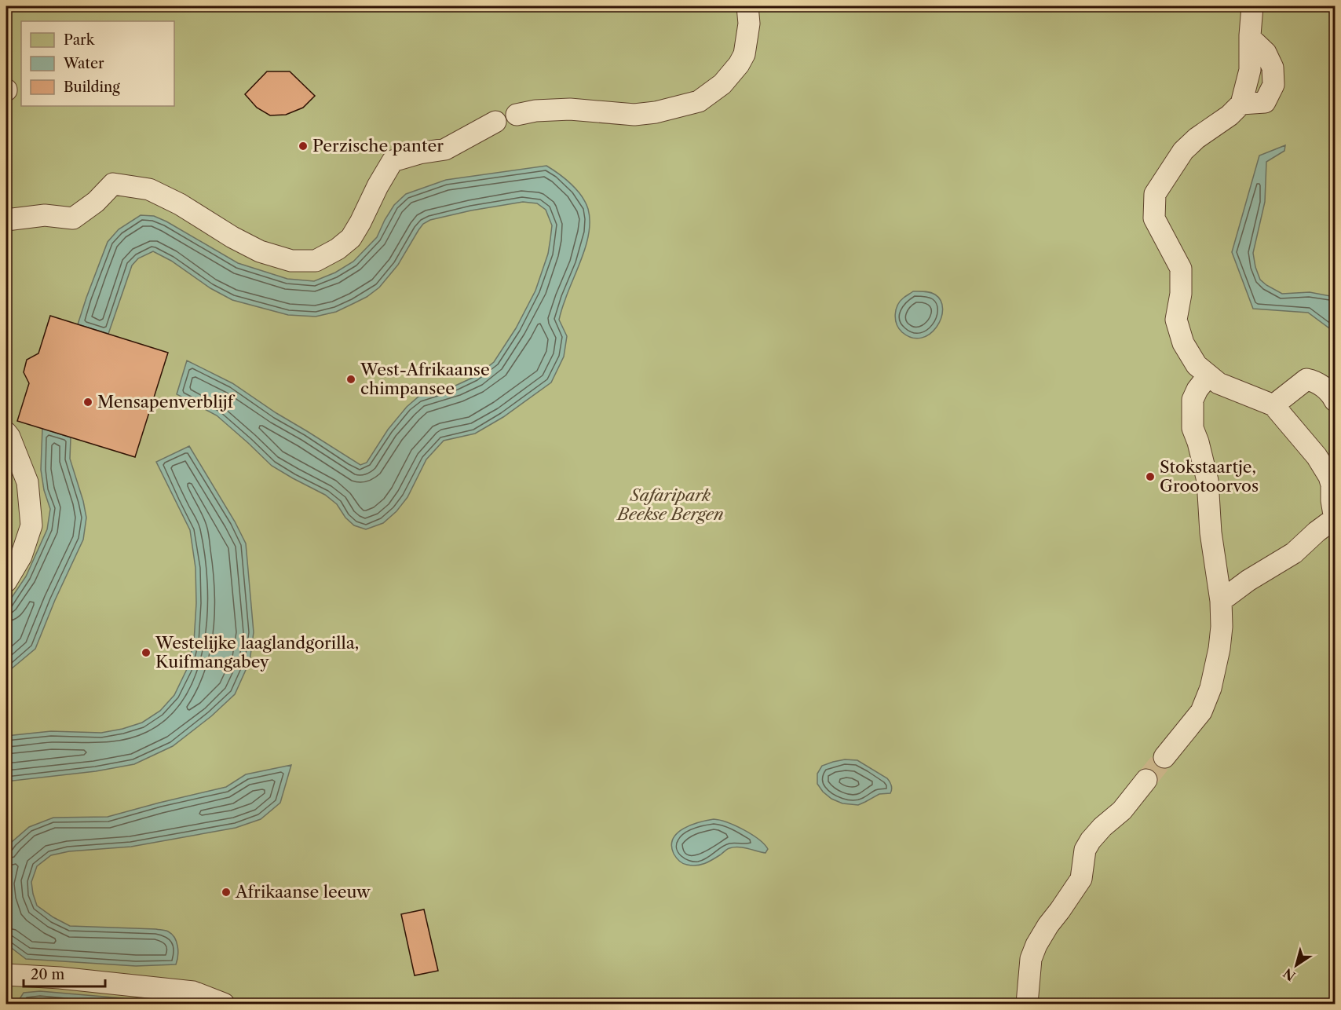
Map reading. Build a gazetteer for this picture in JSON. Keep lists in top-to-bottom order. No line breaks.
{"parks":["Safaripark Beekse Bergen"],"places":["Perzische panter","West-Afrikaanse chimpansee","Mensapenverblijf","Stokstaartje, Grootoorvos","Westelijke laaglandgorilla, Kuifmangabey","Afrikaanse leeuw"],"legend":["Park","Water","Building"],"scale_bar":"20 m","north":"bottom left"}
